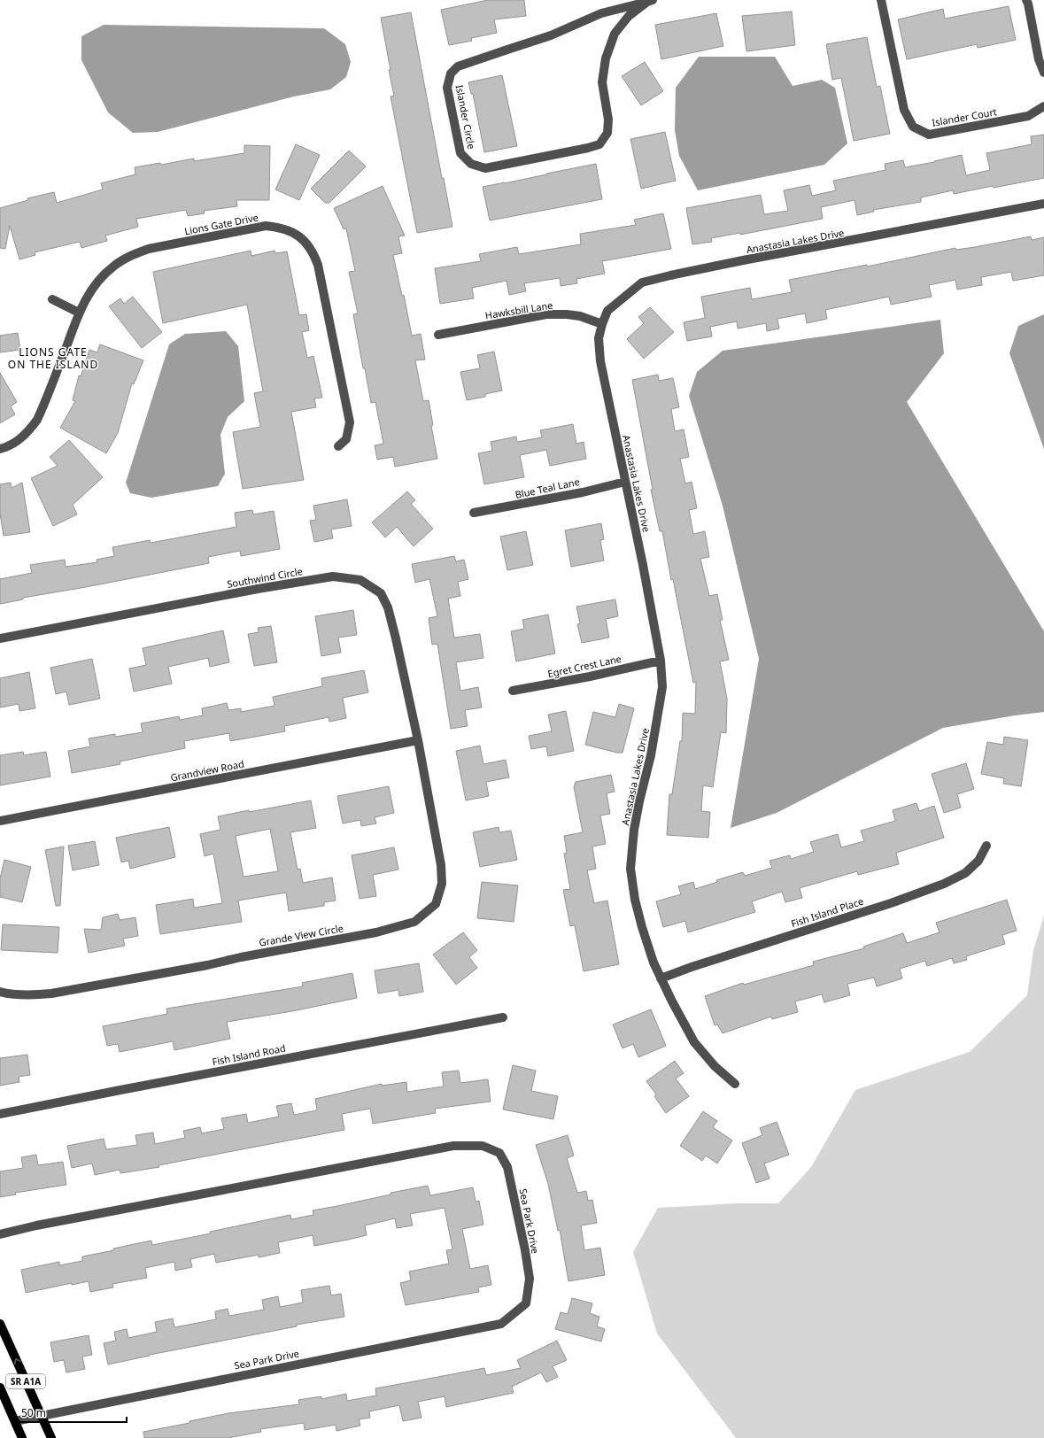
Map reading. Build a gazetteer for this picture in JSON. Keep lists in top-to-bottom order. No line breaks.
{"streets":{"main road":["SR A1A"],"street":["Islander Circle","Islander Court","Lions Gate Drive","Anastasia Lakes Drive","Hawksbill Lane","Blue Teal Lane","Southwind Circle","Egret Crest Lane","Grandview Road","Fish Island Place","Grande View Circle","Fish Island Road","Sea Park Drive"]},"crossings":[["Anastasia Lakes Drive","Hawksbill Lane"],["Anastasia Lakes Drive","Blue Teal Lane"],["Anastasia Lakes Drive","Egret Crest Lane"],["Anastasia Lakes Drive","Fish Island Place"],["Southwind Circle","Grandview Road"],["Southwind Circle","Grande View Circle"],["Grandview Road","Grande View Circle"],["Sea Park Drive","SR A1A"]],"districts":["LIONS GATE ON THE ISLAND"],"scale_bar":"50 m"}
